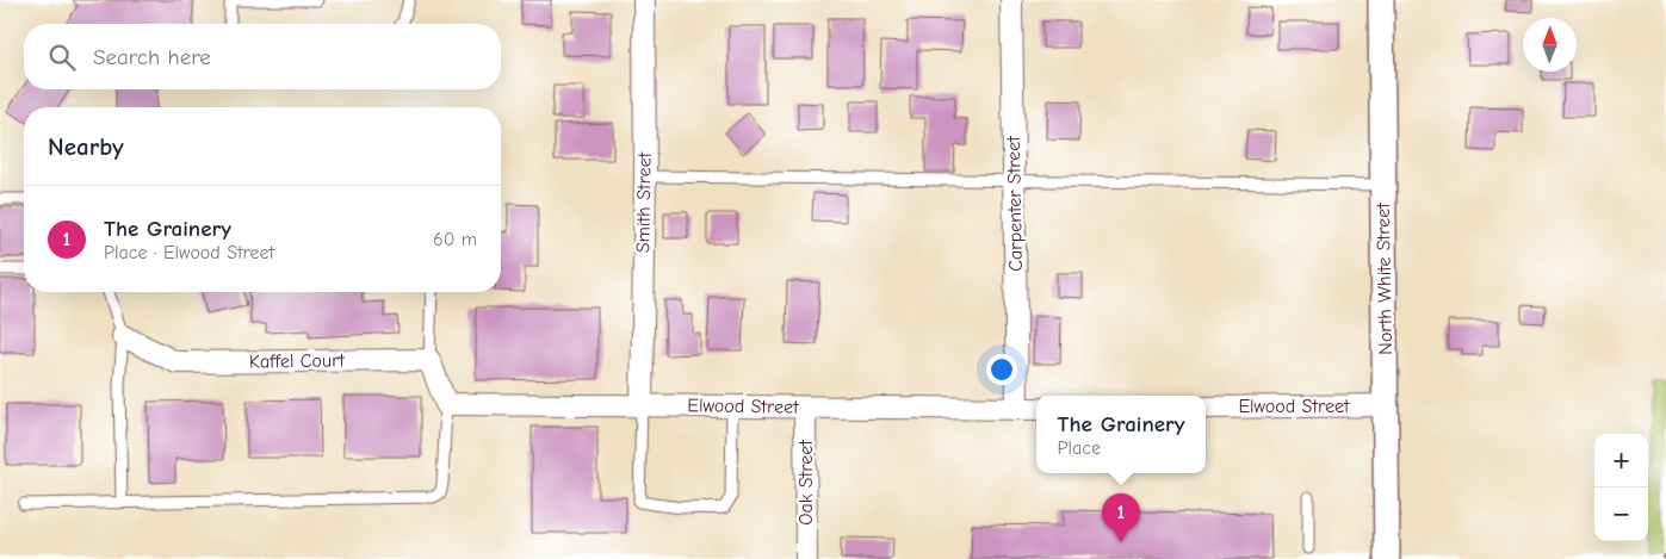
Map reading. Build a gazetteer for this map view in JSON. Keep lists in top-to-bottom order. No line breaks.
{"streets":{"street":["Smith Street","Carpenter Street","North White Street","Kaffel Court","Elwood Street","Oak Street"]},"crossings":[["Smith Street","Elwood Street"],["Carpenter Street","Elwood Street"],["North White Street","Elwood Street"],["Elwood Street","Oak Street"]],"north":"top","page":{"search":"Search here","heading":"Nearby","list":[{"mark":"1","name":"The Grainery","note":"Place · Elwood Street","value":"60 m"}],"popup":["The Grainery","Place"],"map_buttons":["+","−"],"pins":"1"}}
